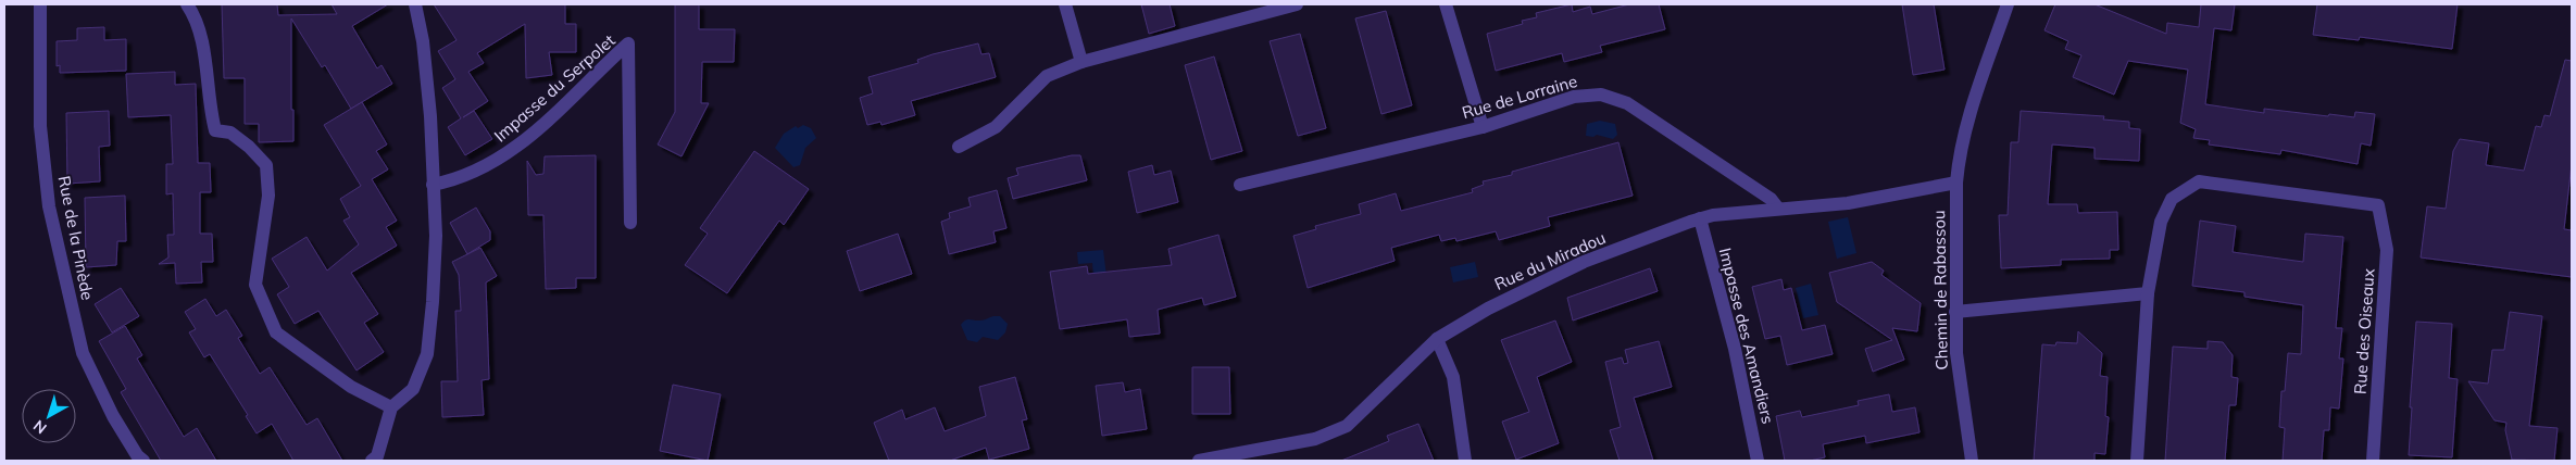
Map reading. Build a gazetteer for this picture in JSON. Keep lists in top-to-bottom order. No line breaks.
{"streets":{"street":["Impasse du Serpolet","Rue de Lorraine","Rue de la Pinède","Rue du Miradou","Chemin de Rabassou","Rue des Oiseaux","Impasse des Amandiers"]},"crossings":[["Rue de Lorraine","Rue du Miradou"],["Rue du Miradou","Chemin de Rabassou"],["Rue du Miradou","Impasse des Amandiers"]],"north":"bottom left"}
